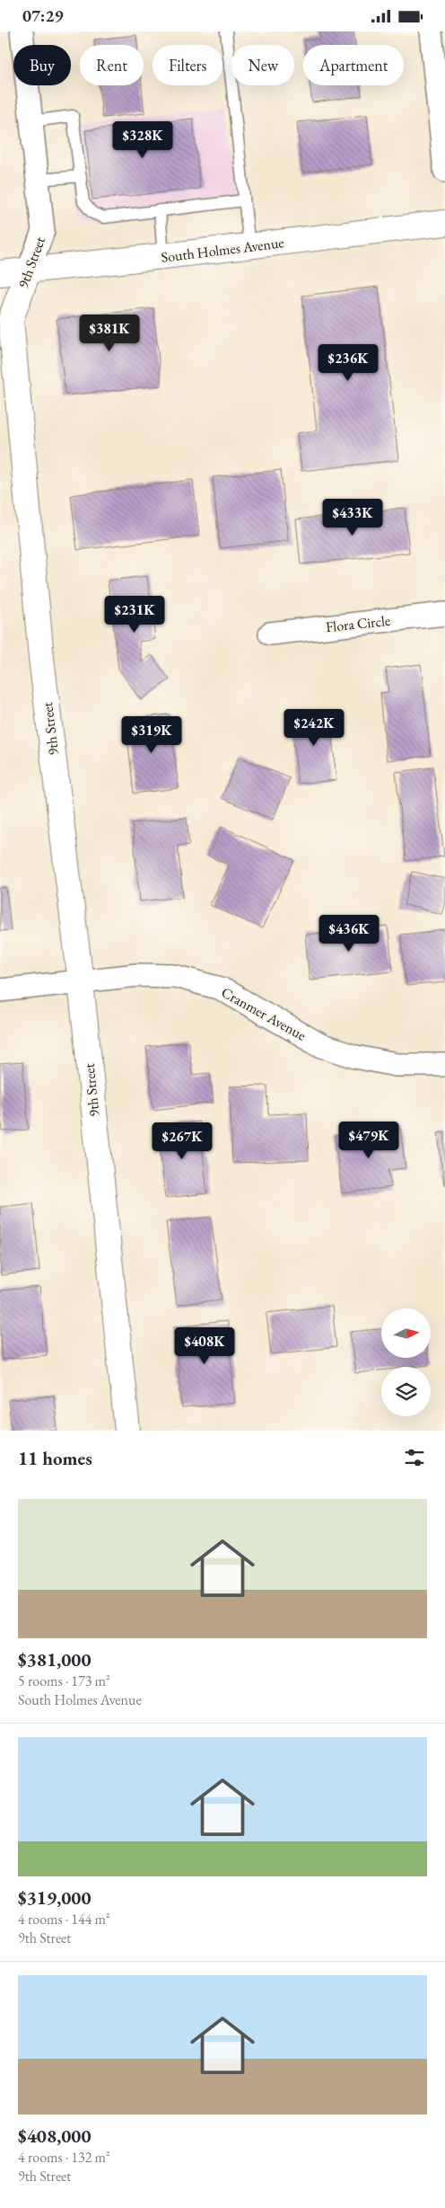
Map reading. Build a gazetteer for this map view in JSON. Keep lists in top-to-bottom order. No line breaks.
{"streets":{"street":["South Holmes Avenue","9th Street","Flora Circle","Cranmer Avenue"]},"crossings":[["South Holmes Avenue","9th Street"],["9th Street","Cranmer Avenue"]],"north":"right","page":{"status":"07:29","chip":["Buy","Rent","Filters","New","Apartment"],"price":["$328K","$381K","$236K","$433K","$231K","$242K","$319K","$436K","$479K","$267K","$408K"],"heading":"11 homes","list":[{"name":"$381,000","note":"5 rooms · 173 m² · South Holmes Avenue"},{"name":"$319,000","note":"4 rooms · 144 m² · 9th Street"},{"name":"$408,000","note":"4 rooms · 132 m² · 9th Street"}]}}
